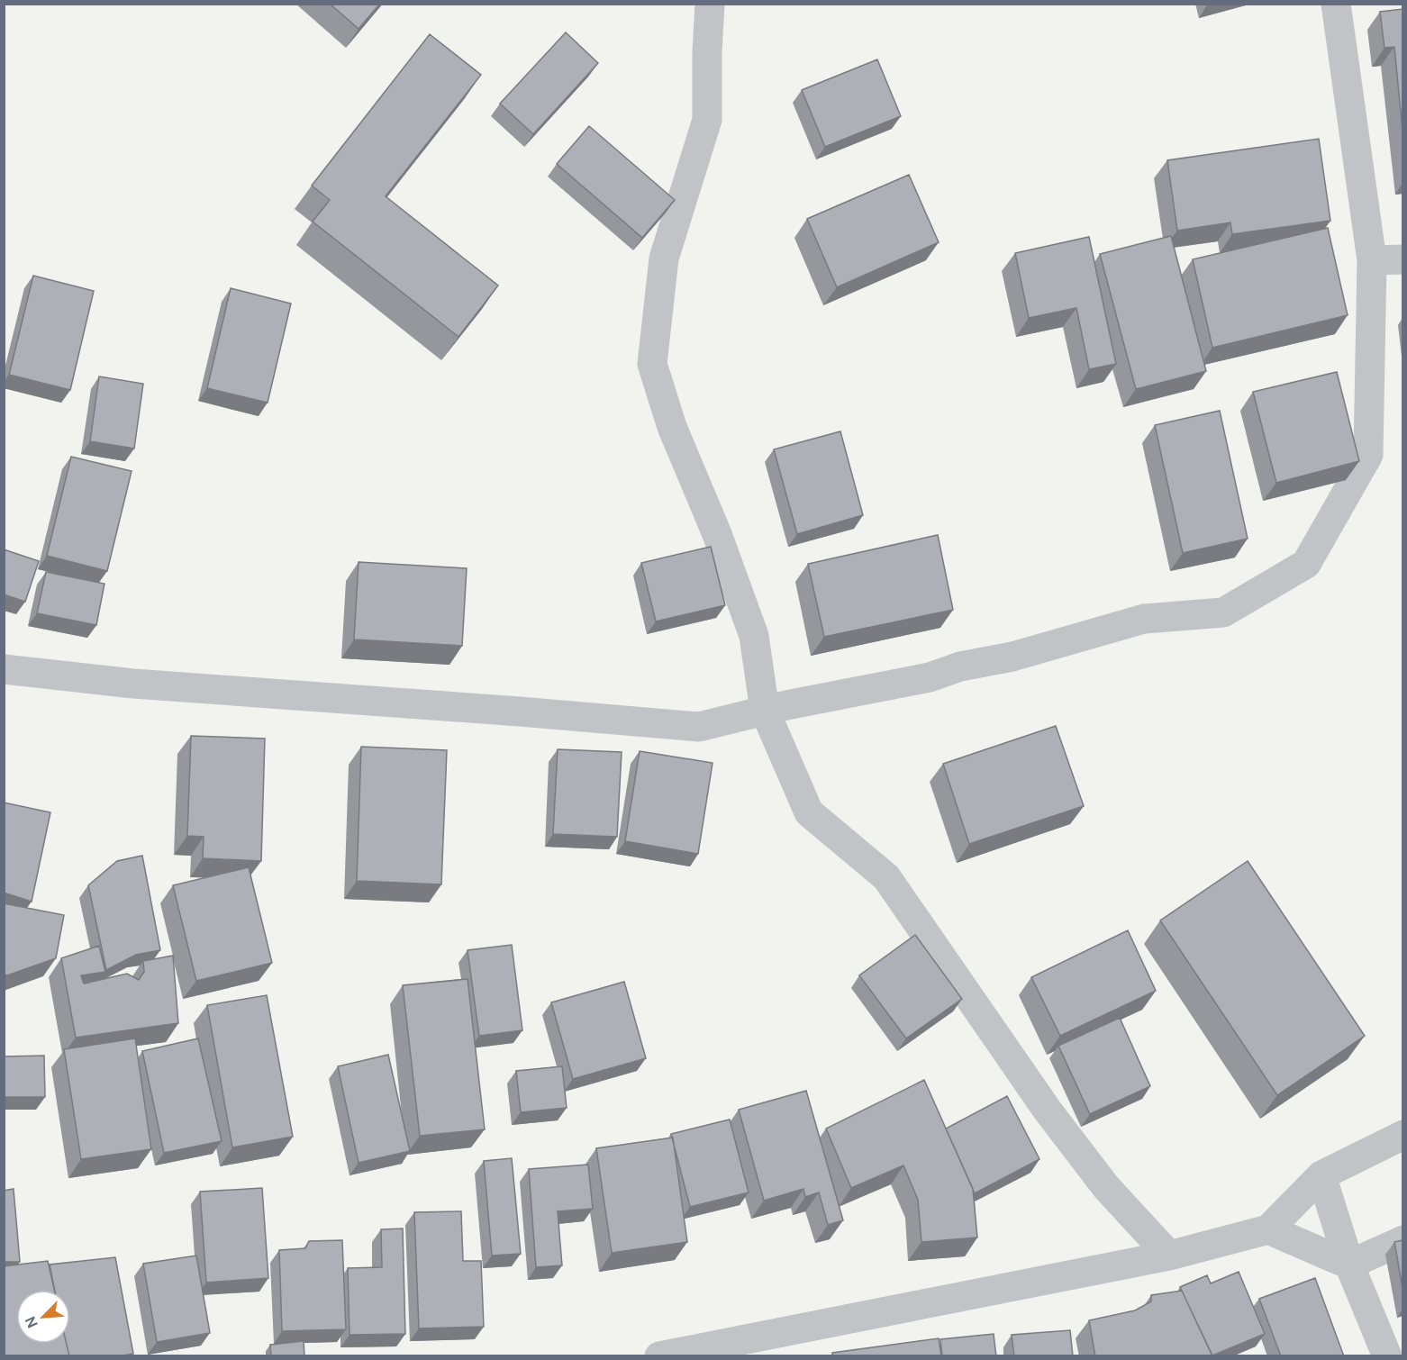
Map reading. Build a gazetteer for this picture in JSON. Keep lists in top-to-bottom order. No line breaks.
{"north":"bottom left"}
